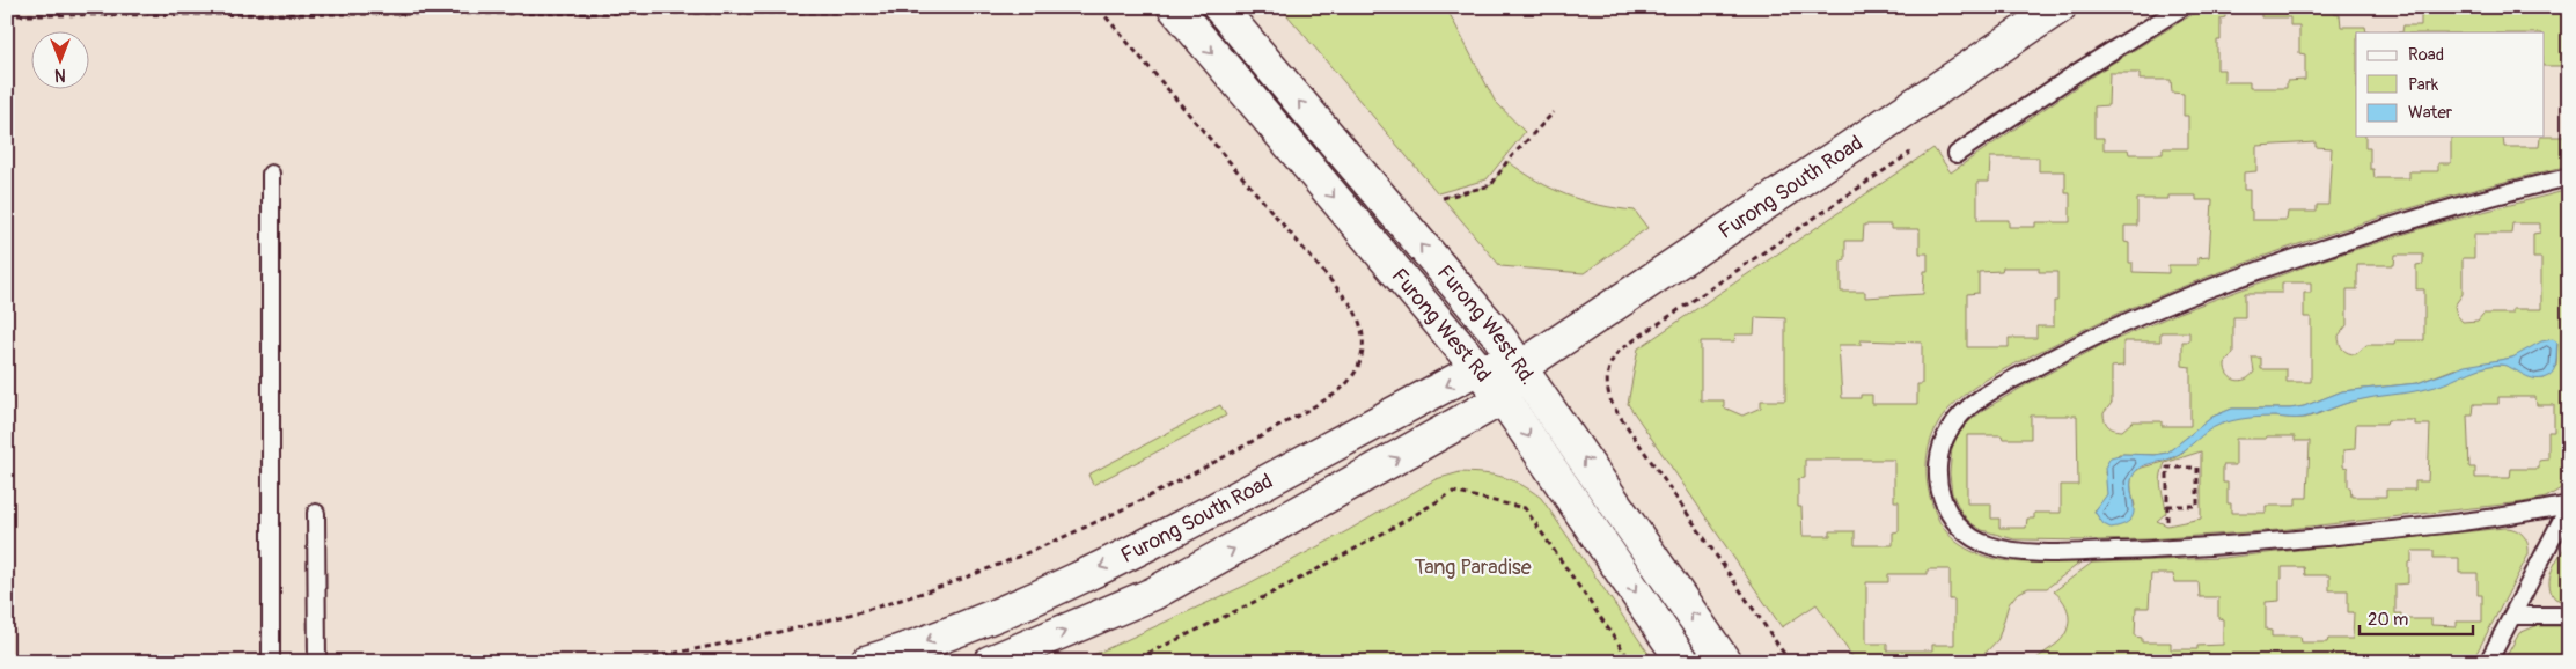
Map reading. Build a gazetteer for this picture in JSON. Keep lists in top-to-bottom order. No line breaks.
{"streets":{"main road":["Furong South Road","Furong West Rd.","Furong West Rd"]},"crossings":[["Furong South Road","Furong West Rd."],["Furong South Road","Furong West Rd"]],"one_way":["Furong West Rd.","Furong West Rd"],"parks":["Tang Paradise"],"legend":["Road","Park","Water"],"scale_bar":"20 m","north":"bottom"}
